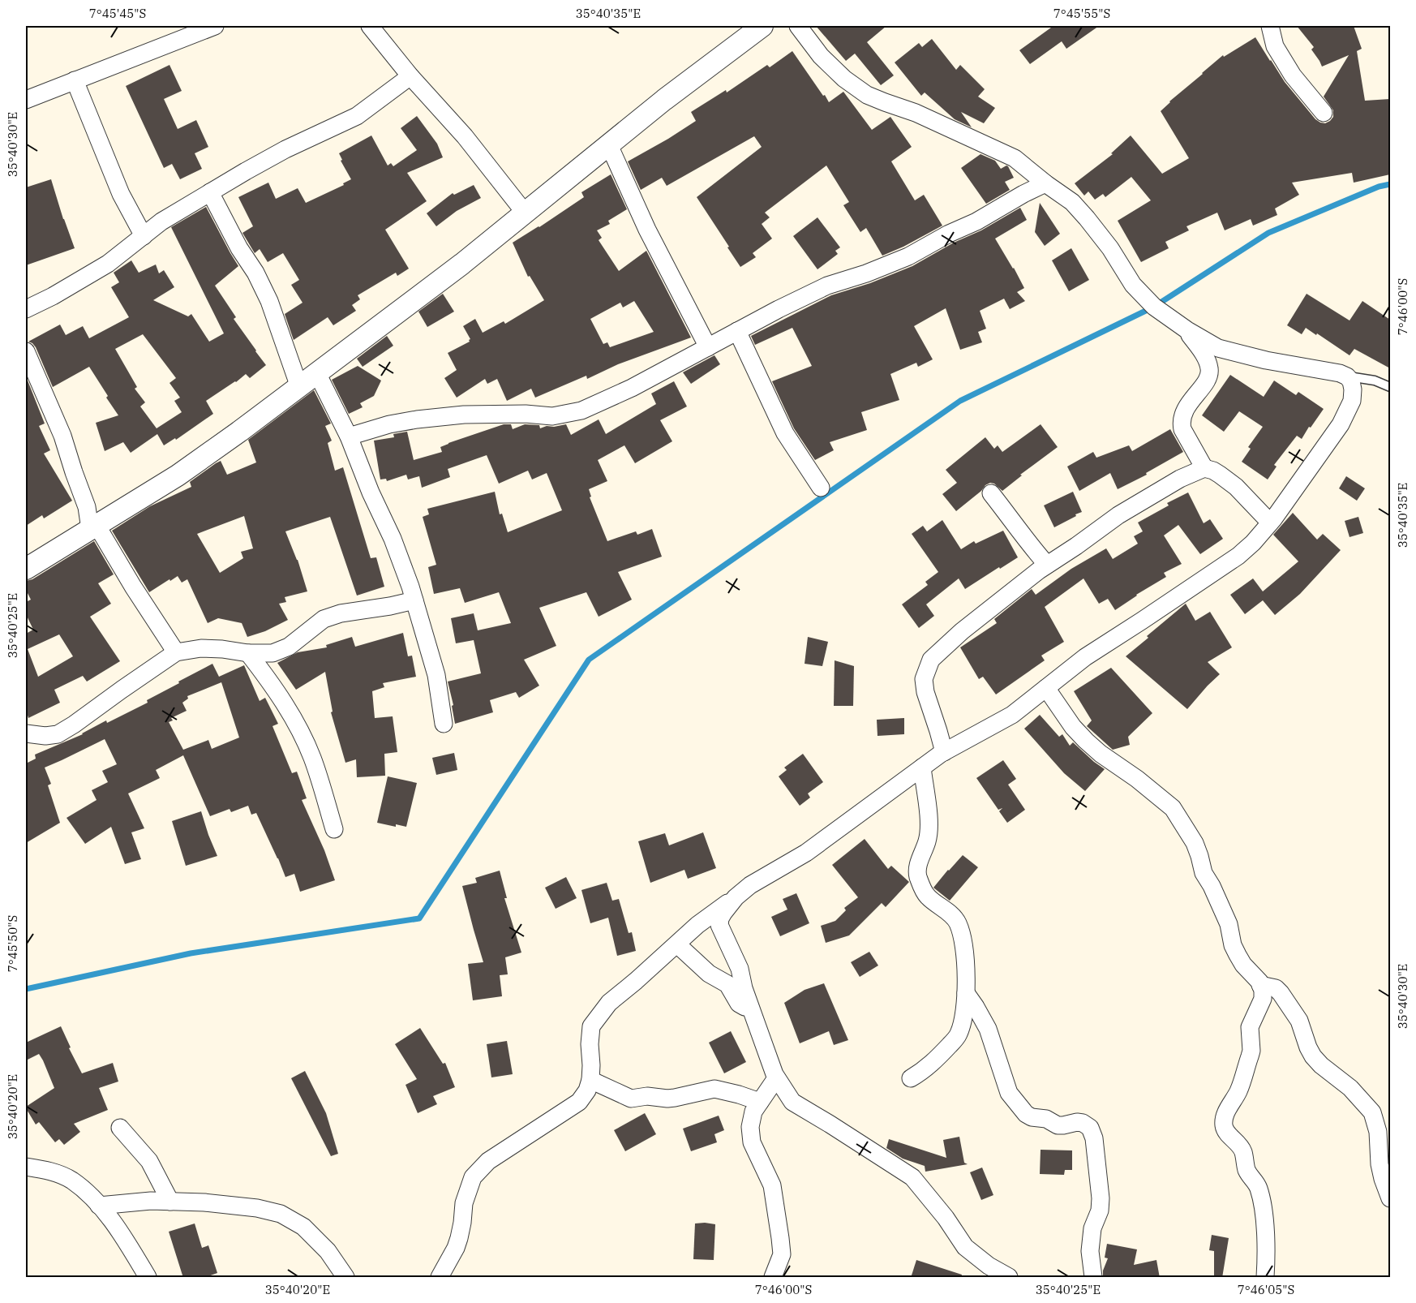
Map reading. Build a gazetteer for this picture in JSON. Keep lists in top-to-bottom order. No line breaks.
{"coordinates":["7°45'45\"S","35°40'35\"E","7°45'55\"S","35°40'30\"E","7°46'00\"S","35°40'25\"E","7°45'50\"S","35°40'20\"E","7°46'05\"S"]}
